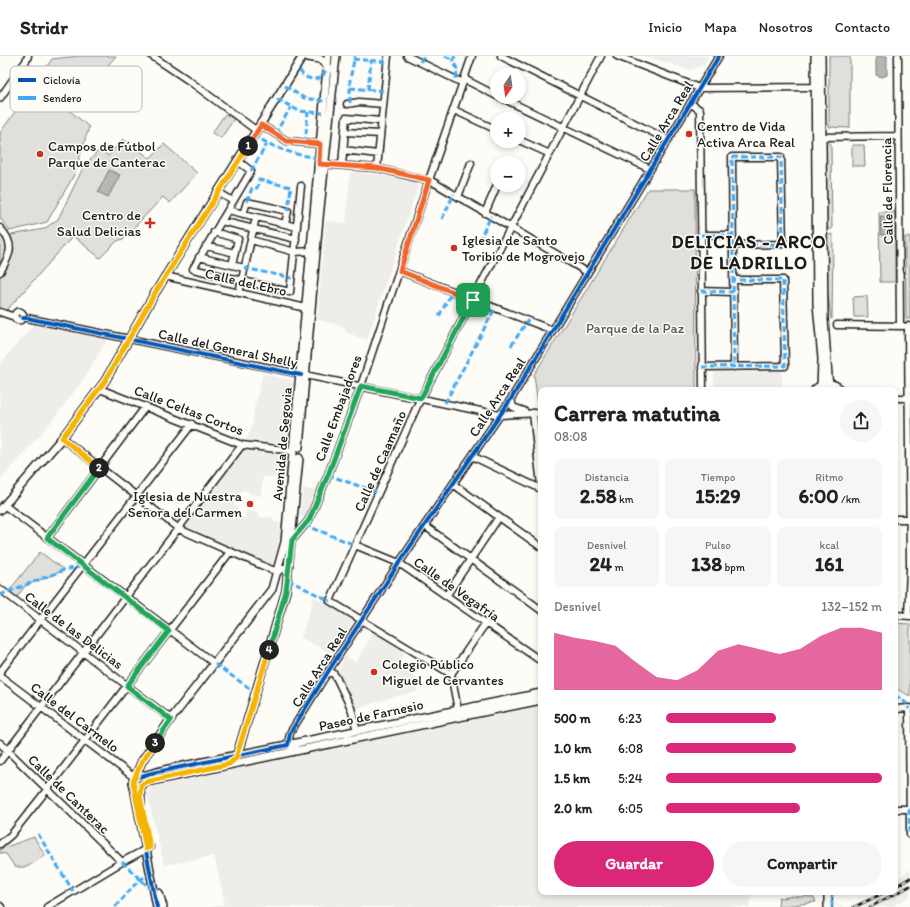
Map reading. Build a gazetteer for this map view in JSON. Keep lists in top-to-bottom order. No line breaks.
{"streets":{"main road":["Avenida de Segovia","Paseo de Farnesio"],"street":["Calle Arca Real","Calle de Florencia","Calle del Ebro","Calle del General Shelly","Calle Embajadores","Calle Celtas Cortos","Calle de Caamaño","Calle de Vegafría","Calle de las Delicias","Calle del Carmelo","Calle de Canterac"]},"crossings":[["Calle Arca Real","Calle del General Shelly"],["Calle Arca Real","Calle de Caamaño"],["Calle Arca Real","Calle de Vegafría"],["Calle Arca Real","Paseo de Farnesio"],["Calle del Ebro","Avenida de Segovia"],["Calle del General Shelly","Calle Embajadores"],["Calle del General Shelly","Avenida de Segovia"],["Calle del General Shelly","Calle de Caamaño"],["Calle Embajadores","Avenida de Segovia"],["Calle Celtas Cortos","Avenida de Segovia"],["Avenida de Segovia","Calle de las Delicias"],["Avenida de Segovia","Paseo de Farnesio"],["Avenida de Segovia","Calle del Carmelo"],["Calle de Caamaño","Calle de Vegafría"],["Paseo de Farnesio","Calle del Carmelo"]],"districts":["DELICIAS - ARCO DE LADRILLO"],"parks":["Parque de la Paz"],"places":{"other":["Centro de Vida Activa Arca Real","Campos de Fútbol Parque de Canterac","Iglesia de Santo Toribio de Mogrovejo","Iglesia de Nuestra Señora del Carmen","Colegio Público Miguel de Cervantes"],"health":["Centro de Salud Delicias"]},"legend":["Ciclovía","Sendero"],"north":"bottom","page":{"header":"Stridr","nav":["Inicio","Mapa","Nosotros","Contacto"],"map_buttons":["+","−"],"pins":["1","2","4","3"],"heading":["Carrera matutina","08:08"],"stats":[["Distancia","2.58 km"],["Tiempo","15:29"],["Ritmo","6:00 /km"],["Desnivel","24 m"],["Pulso","138 bpm"],["kcal","161"]],"chart":["Desnivel","132–152 m"],"list":[{"name":"500 m","note":"6:23"},{"name":"1.0 km","note":"6:08"},{"name":"1.5 km","note":"5:24"},{"name":"2.0 km","note":"6:05"}],"buttons":["Guardar","Compartir"]}}
